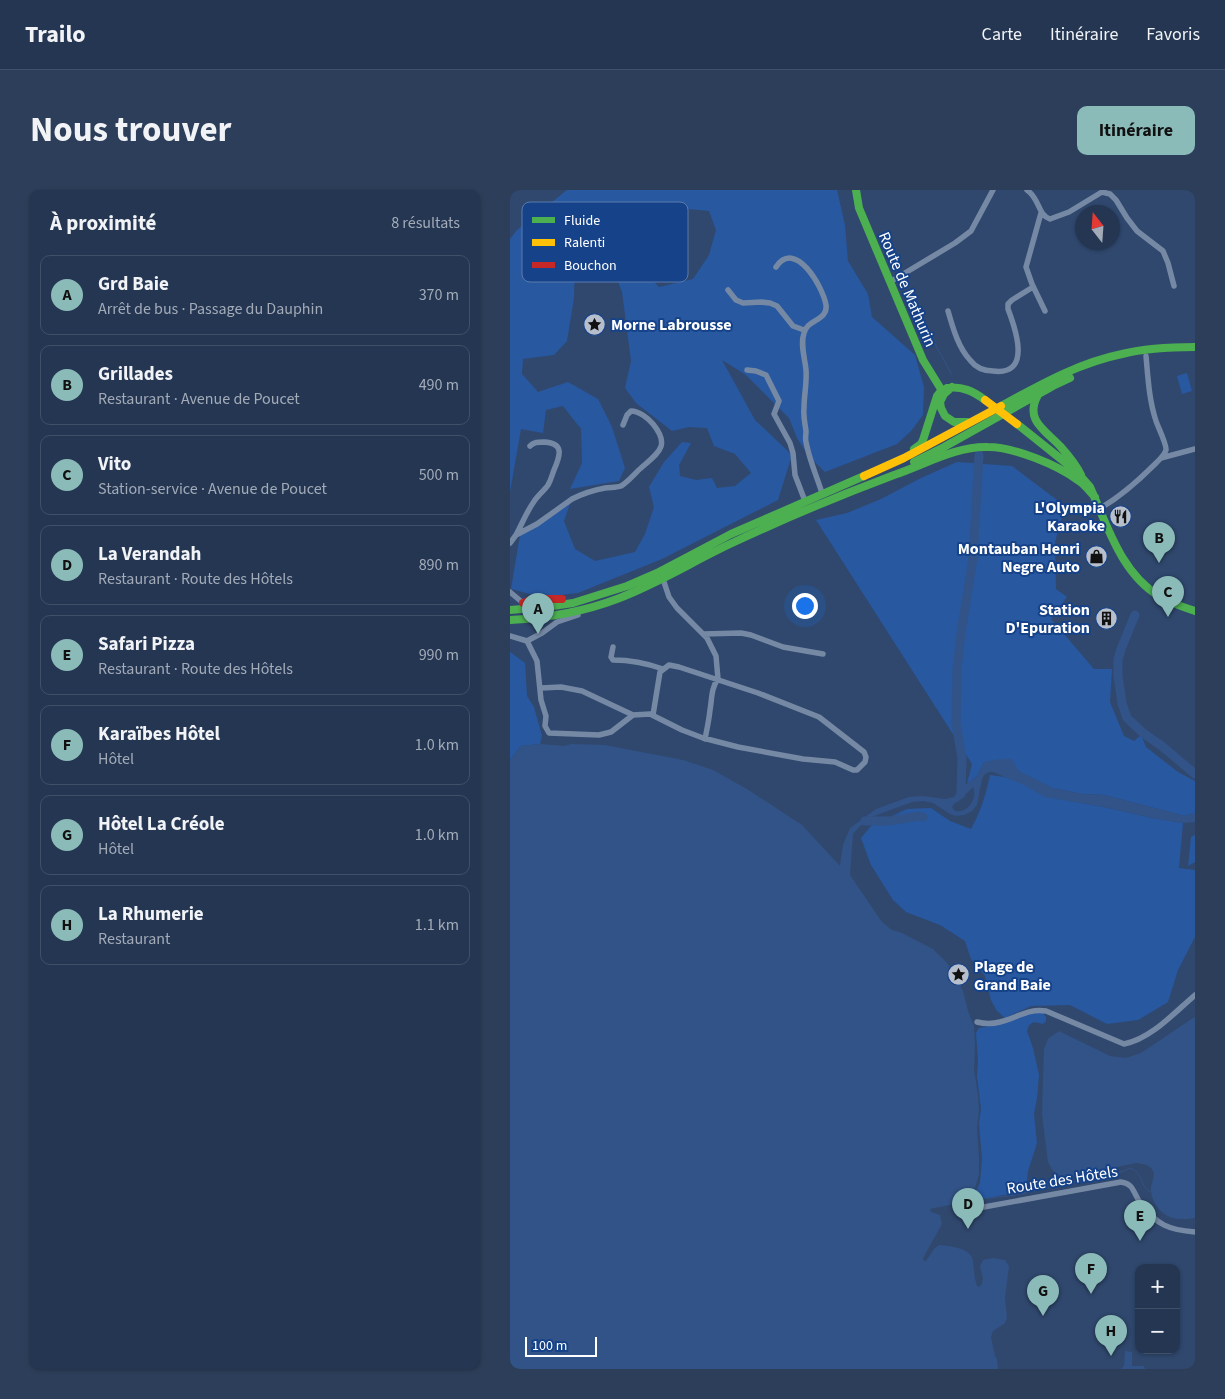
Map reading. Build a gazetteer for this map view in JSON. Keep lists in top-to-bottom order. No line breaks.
{"streets":{"main road":["Route de Mathurin"],"street":["Route des Hôtels"]},"places":{"place":["Morne Labrousse","Plage de Grand Baie"],"restaurant":["L'Olympia Karaoke"],"shop":["Montauban Henri Negre Auto"],"building":["Station D'Epuration"]},"legend":["Fluide","Ralenti","Bouchon"],"scale_bar":"100 m","north":"top","page":{"header":"Trailo","nav":["Carte","Itinéraire","Favoris"],"title":"Nous trouver","buttons":"Itinéraire","heading":["À proximité","8 résultats"],"list":[{"mark":"A","name":"Grd Baie","note":"Arrêt de bus · Passage du Dauphin","value":"370 m"},{"mark":"B","name":"Grillades","note":"Restaurant · Avenue de Poucet","value":"490 m"},{"mark":"C","name":"Vito","note":"Station-service · Avenue de Poucet","value":"500 m"},{"mark":"D","name":"La Verandah","note":"Restaurant · Route des Hôtels","value":"890 m"},{"mark":"E","name":"Safari Pizza","note":"Restaurant · Route des Hôtels","value":"990 m"},{"mark":"F","name":"Karaïbes Hôtel","note":"Hôtel","value":"1.0 km"},{"mark":"G","name":"Hôtel La Créole","note":"Hôtel","value":"1.0 km"},{"mark":"H","name":"La Rhumerie","note":"Restaurant","value":"1.1 km"}],"pins":["B","C","A","D","E","F","G","H"],"map_buttons":["+","−"],"scale":"100 m"}}
